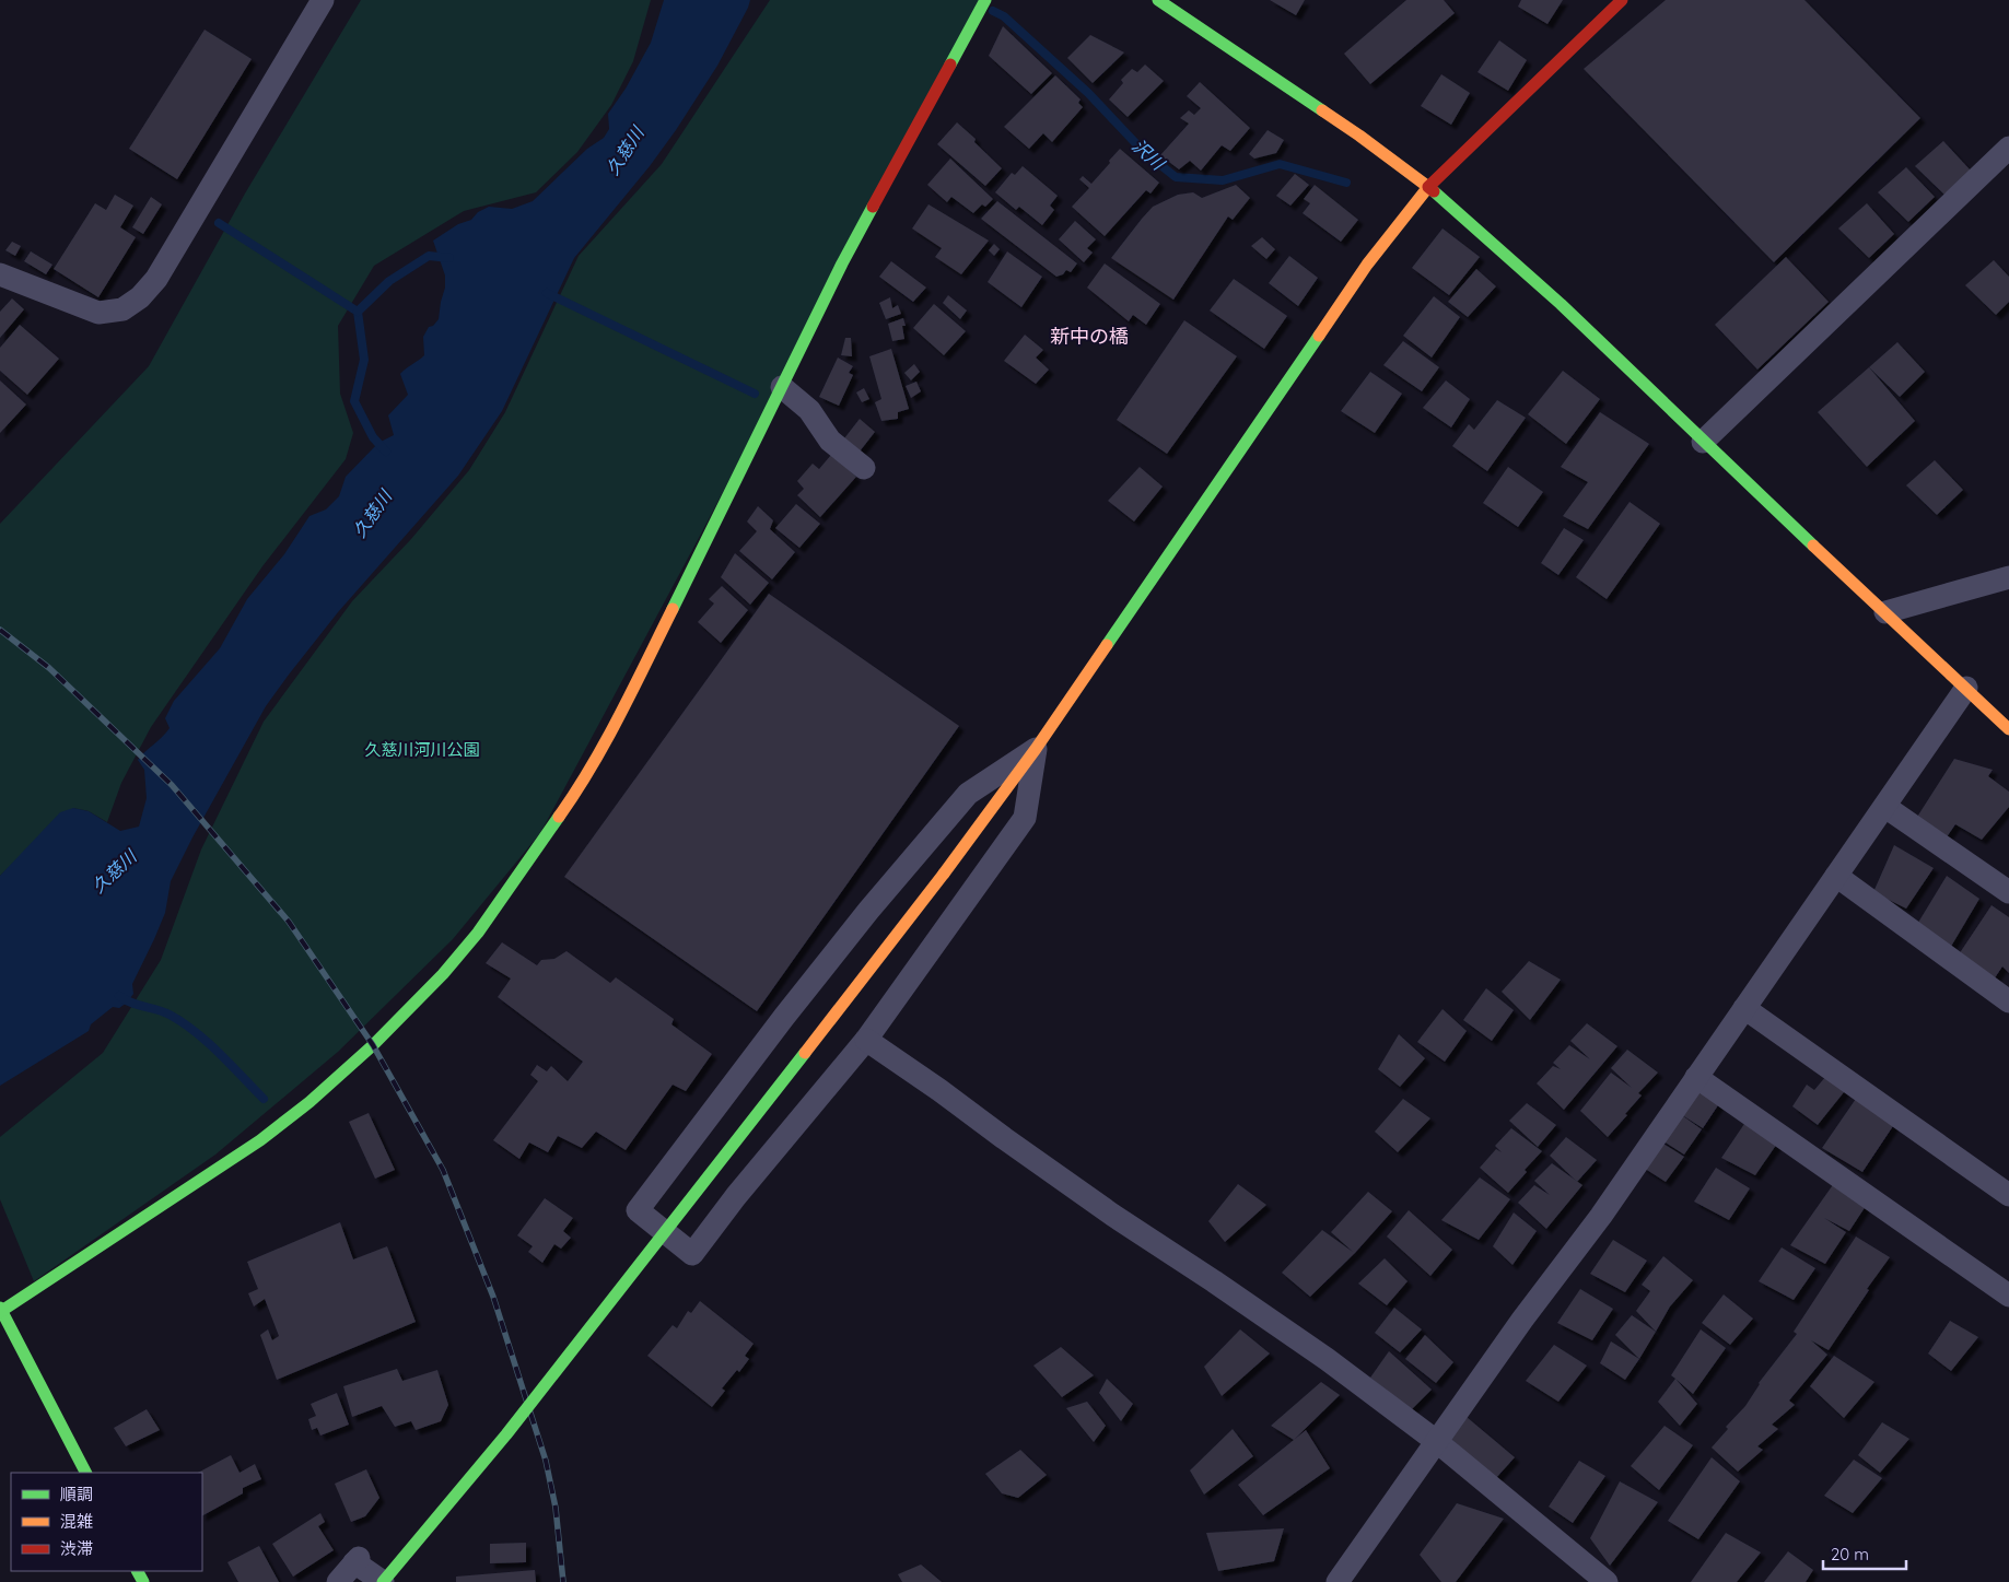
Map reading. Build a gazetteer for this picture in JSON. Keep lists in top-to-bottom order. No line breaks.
{"districts":["新中の橋"],"water":["久慈川","沢川"],"parks":["久慈川河川公園"],"legend":["順調","混雑","渋滞"],"scale_bar":"20 m"}
